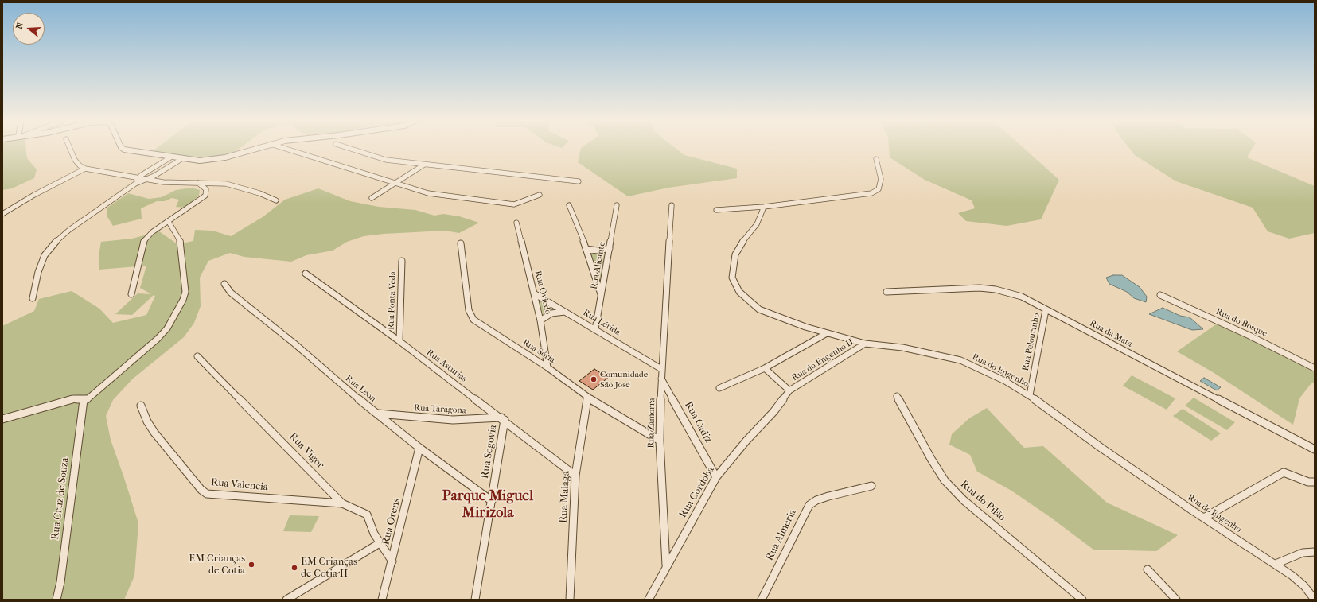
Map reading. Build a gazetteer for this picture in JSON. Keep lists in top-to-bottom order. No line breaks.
{"streets":{"street":["Rua Alicante","Rua Oviedo","Rua Ponta Veda","Rua Lérida","Rua do Bosque","Rua da Mata","Rua Pelourinho","Rua Sória","Rua do Engenho II","Rua Asturias","Rua do Engenho","Rua Leon","Rua Taragona","Rua Cadiz","Rua Zamorra","Rua Vigor","Rua Segovia","Rua Valencia","Rua Cordoba","Rua Malaga","Rua Cruz de Souza","Rua do Pilão","Rua Orens","Rua Almeria"]},"crossings":[["Rua Alicante","Rua Lérida"],["Rua Oviedo","Rua Lérida"],["Rua Oviedo","Rua Sória"],["Rua Ponta Veda","Rua Asturias"],["Rua Lérida","Rua Zamorra"],["Rua da Mata","Rua Pelourinho"],["Rua Pelourinho","Rua do Engenho"],["Rua Sória","Rua Zamorra"],["Rua Sória","Rua Malaga"],["Rua do Engenho II","Rua do Engenho"],["Rua do Engenho II","Rua Cordoba"],["Rua Asturias","Rua Taragona"],["Rua Asturias","Rua Segovia"],["Rua Asturias","Rua Malaga"],["Rua Leon","Rua Taragona"],["Rua Leon","Rua Segovia"],["Rua Leon","Rua Orens"],["Rua Taragona","Rua Segovia"],["Rua Cadiz","Rua Zamorra"],["Rua Cadiz","Rua Cordoba"],["Rua Zamorra","Rua Cordoba"],["Rua Vigor","Rua Valencia"],["Rua Vigor","Rua Orens"]],"districts":["Parque Miguel Mirizola"],"places":["Comunidade São José","EM Crianças de Cotia","EM Crianças de Cotia II"],"north":"left"}
